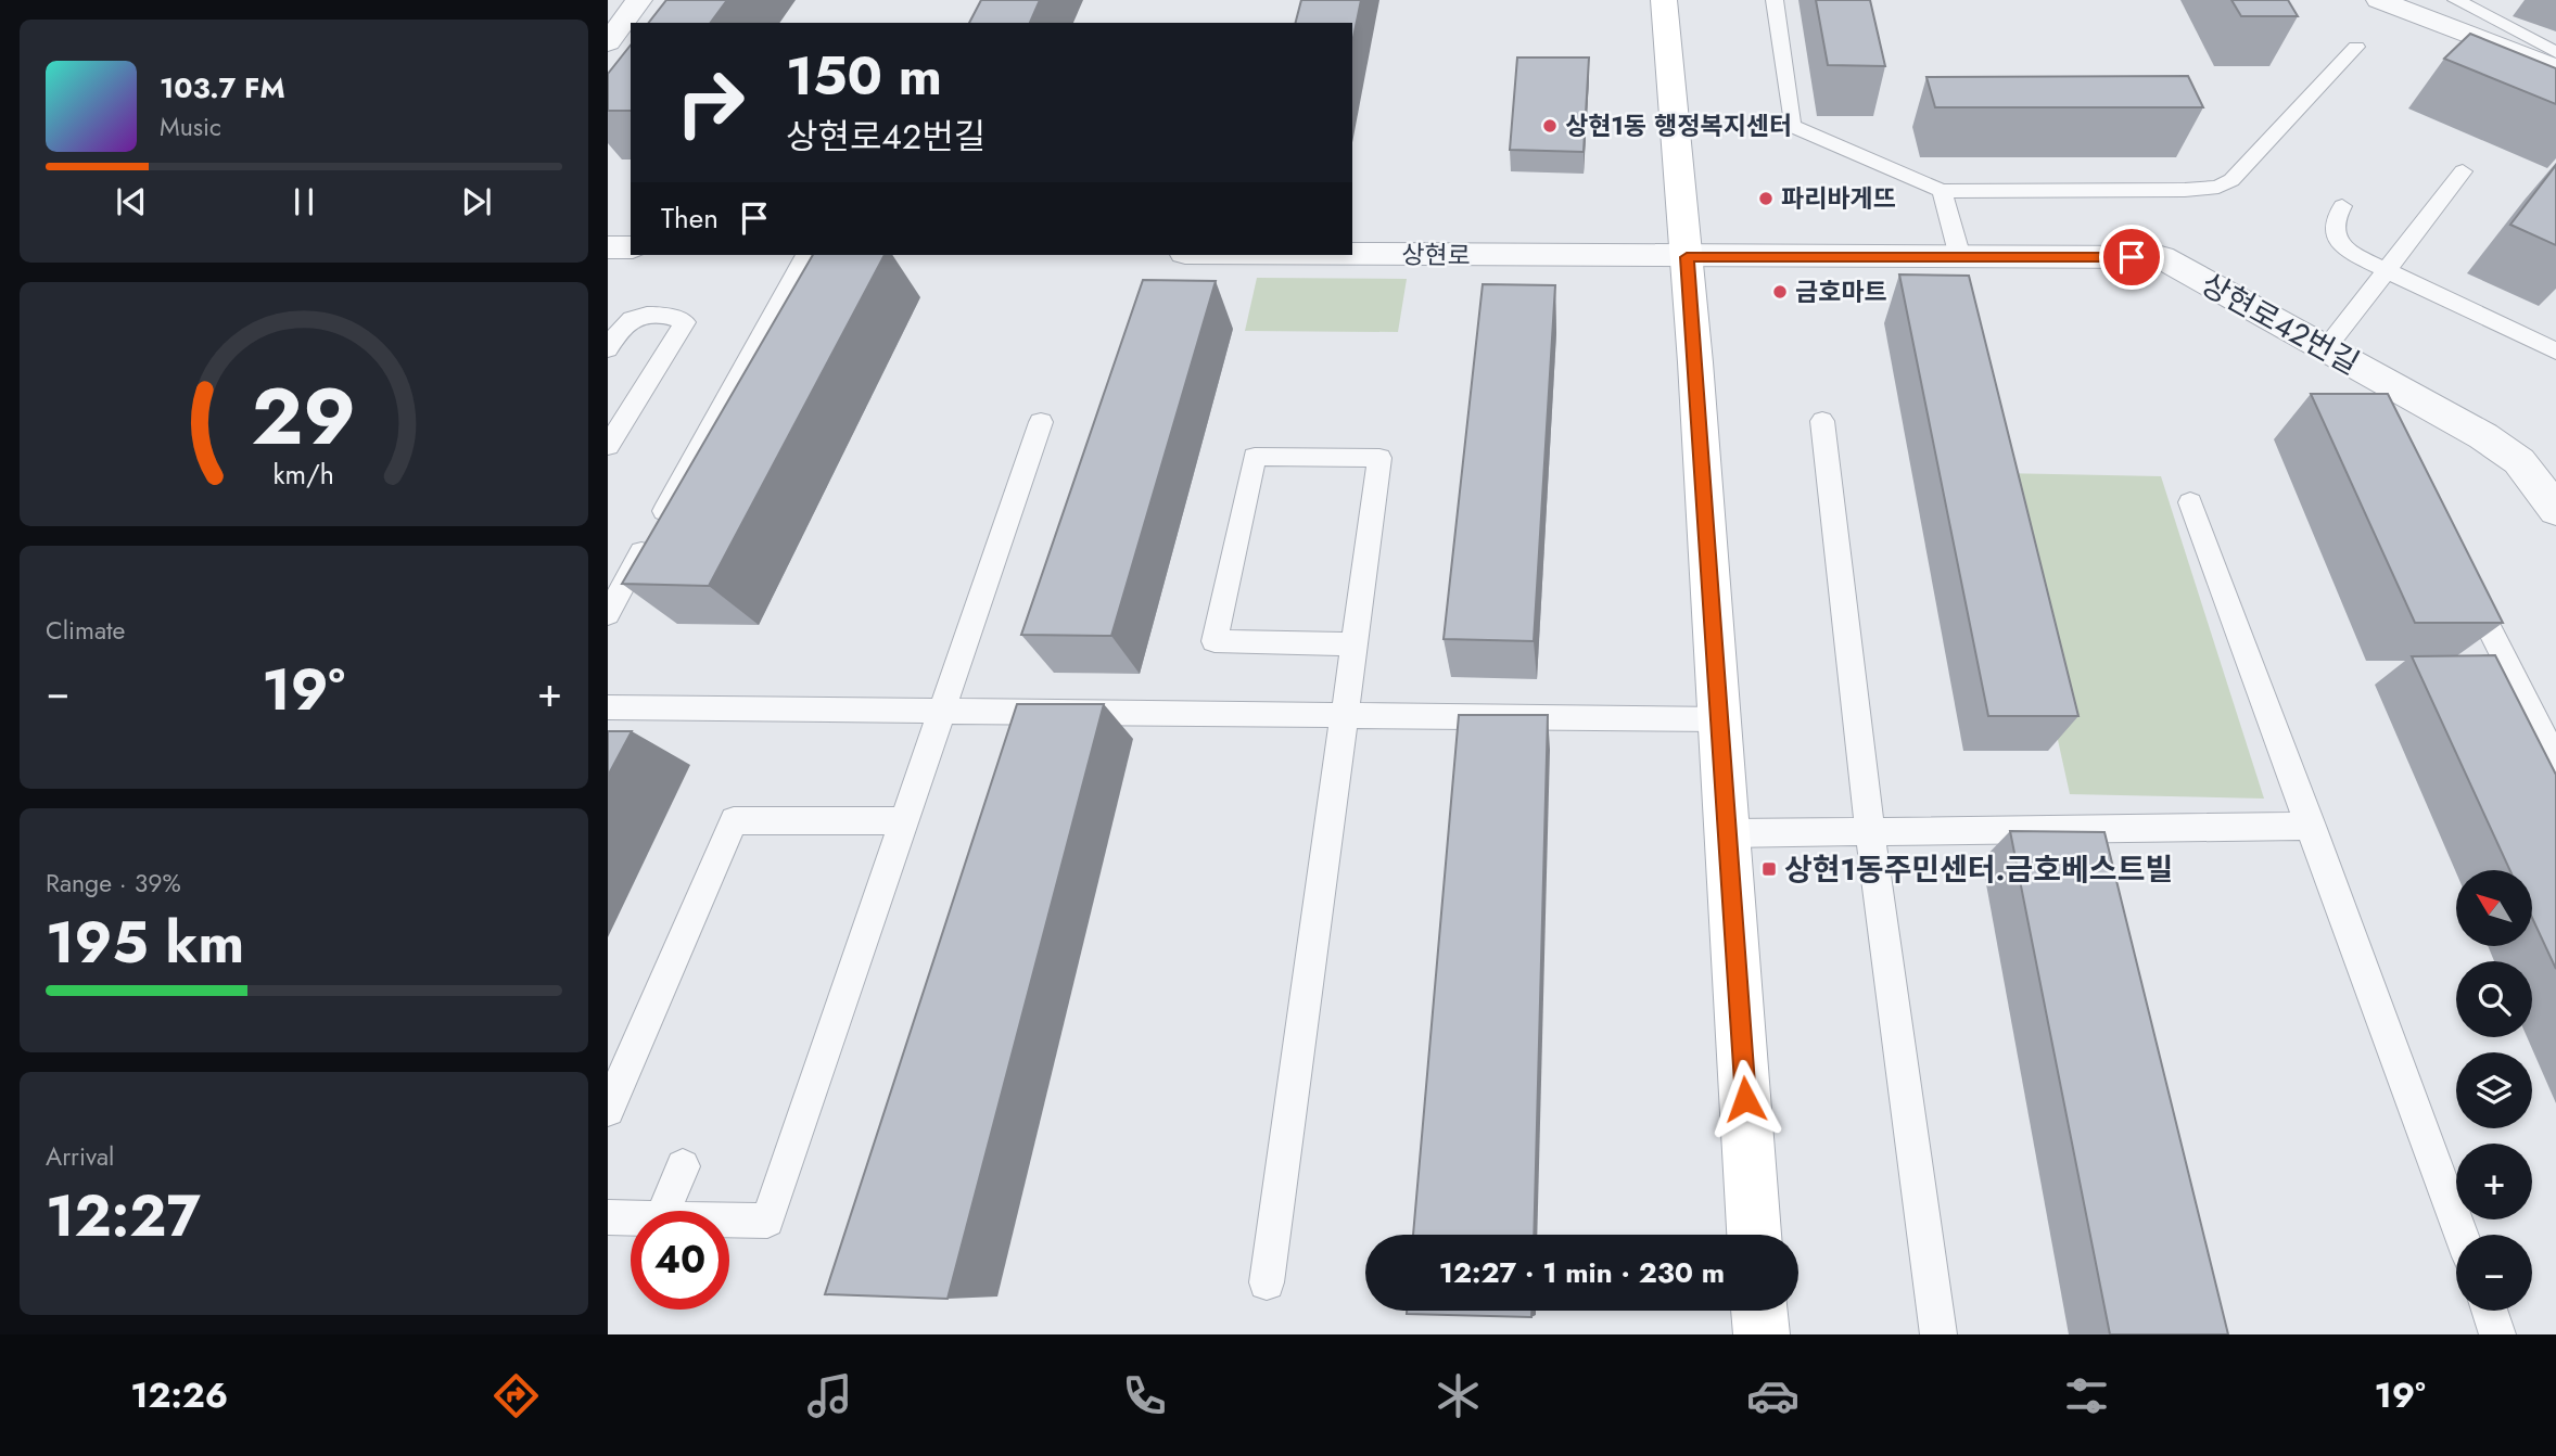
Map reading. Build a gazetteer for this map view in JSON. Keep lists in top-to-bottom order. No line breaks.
{"streets":{"street":["상현로","상현로42번길"]},"crossings":[["상현로","상현로42번길"]],"places":{"other":["상현1동 행정복지센터","파리바게뜨","금호마트"],"transit":["상현1동주민센터.금호베스트빌"]},"north":"top left","page":{"turn":["150 m","상현로42번길"],"song":["103.7 FM","Music"],"then":"Then","tile":["Climate",["Range · 39%","195 km"],["Arrival","12:27"]],"heat":["−","19°","+"],"map_buttons":["+","−"],"limit":"40","trip":"12:27 · 1 min · 230 m","tabs":["12:26","19°"],"gauge":["29","km/h"]}}
